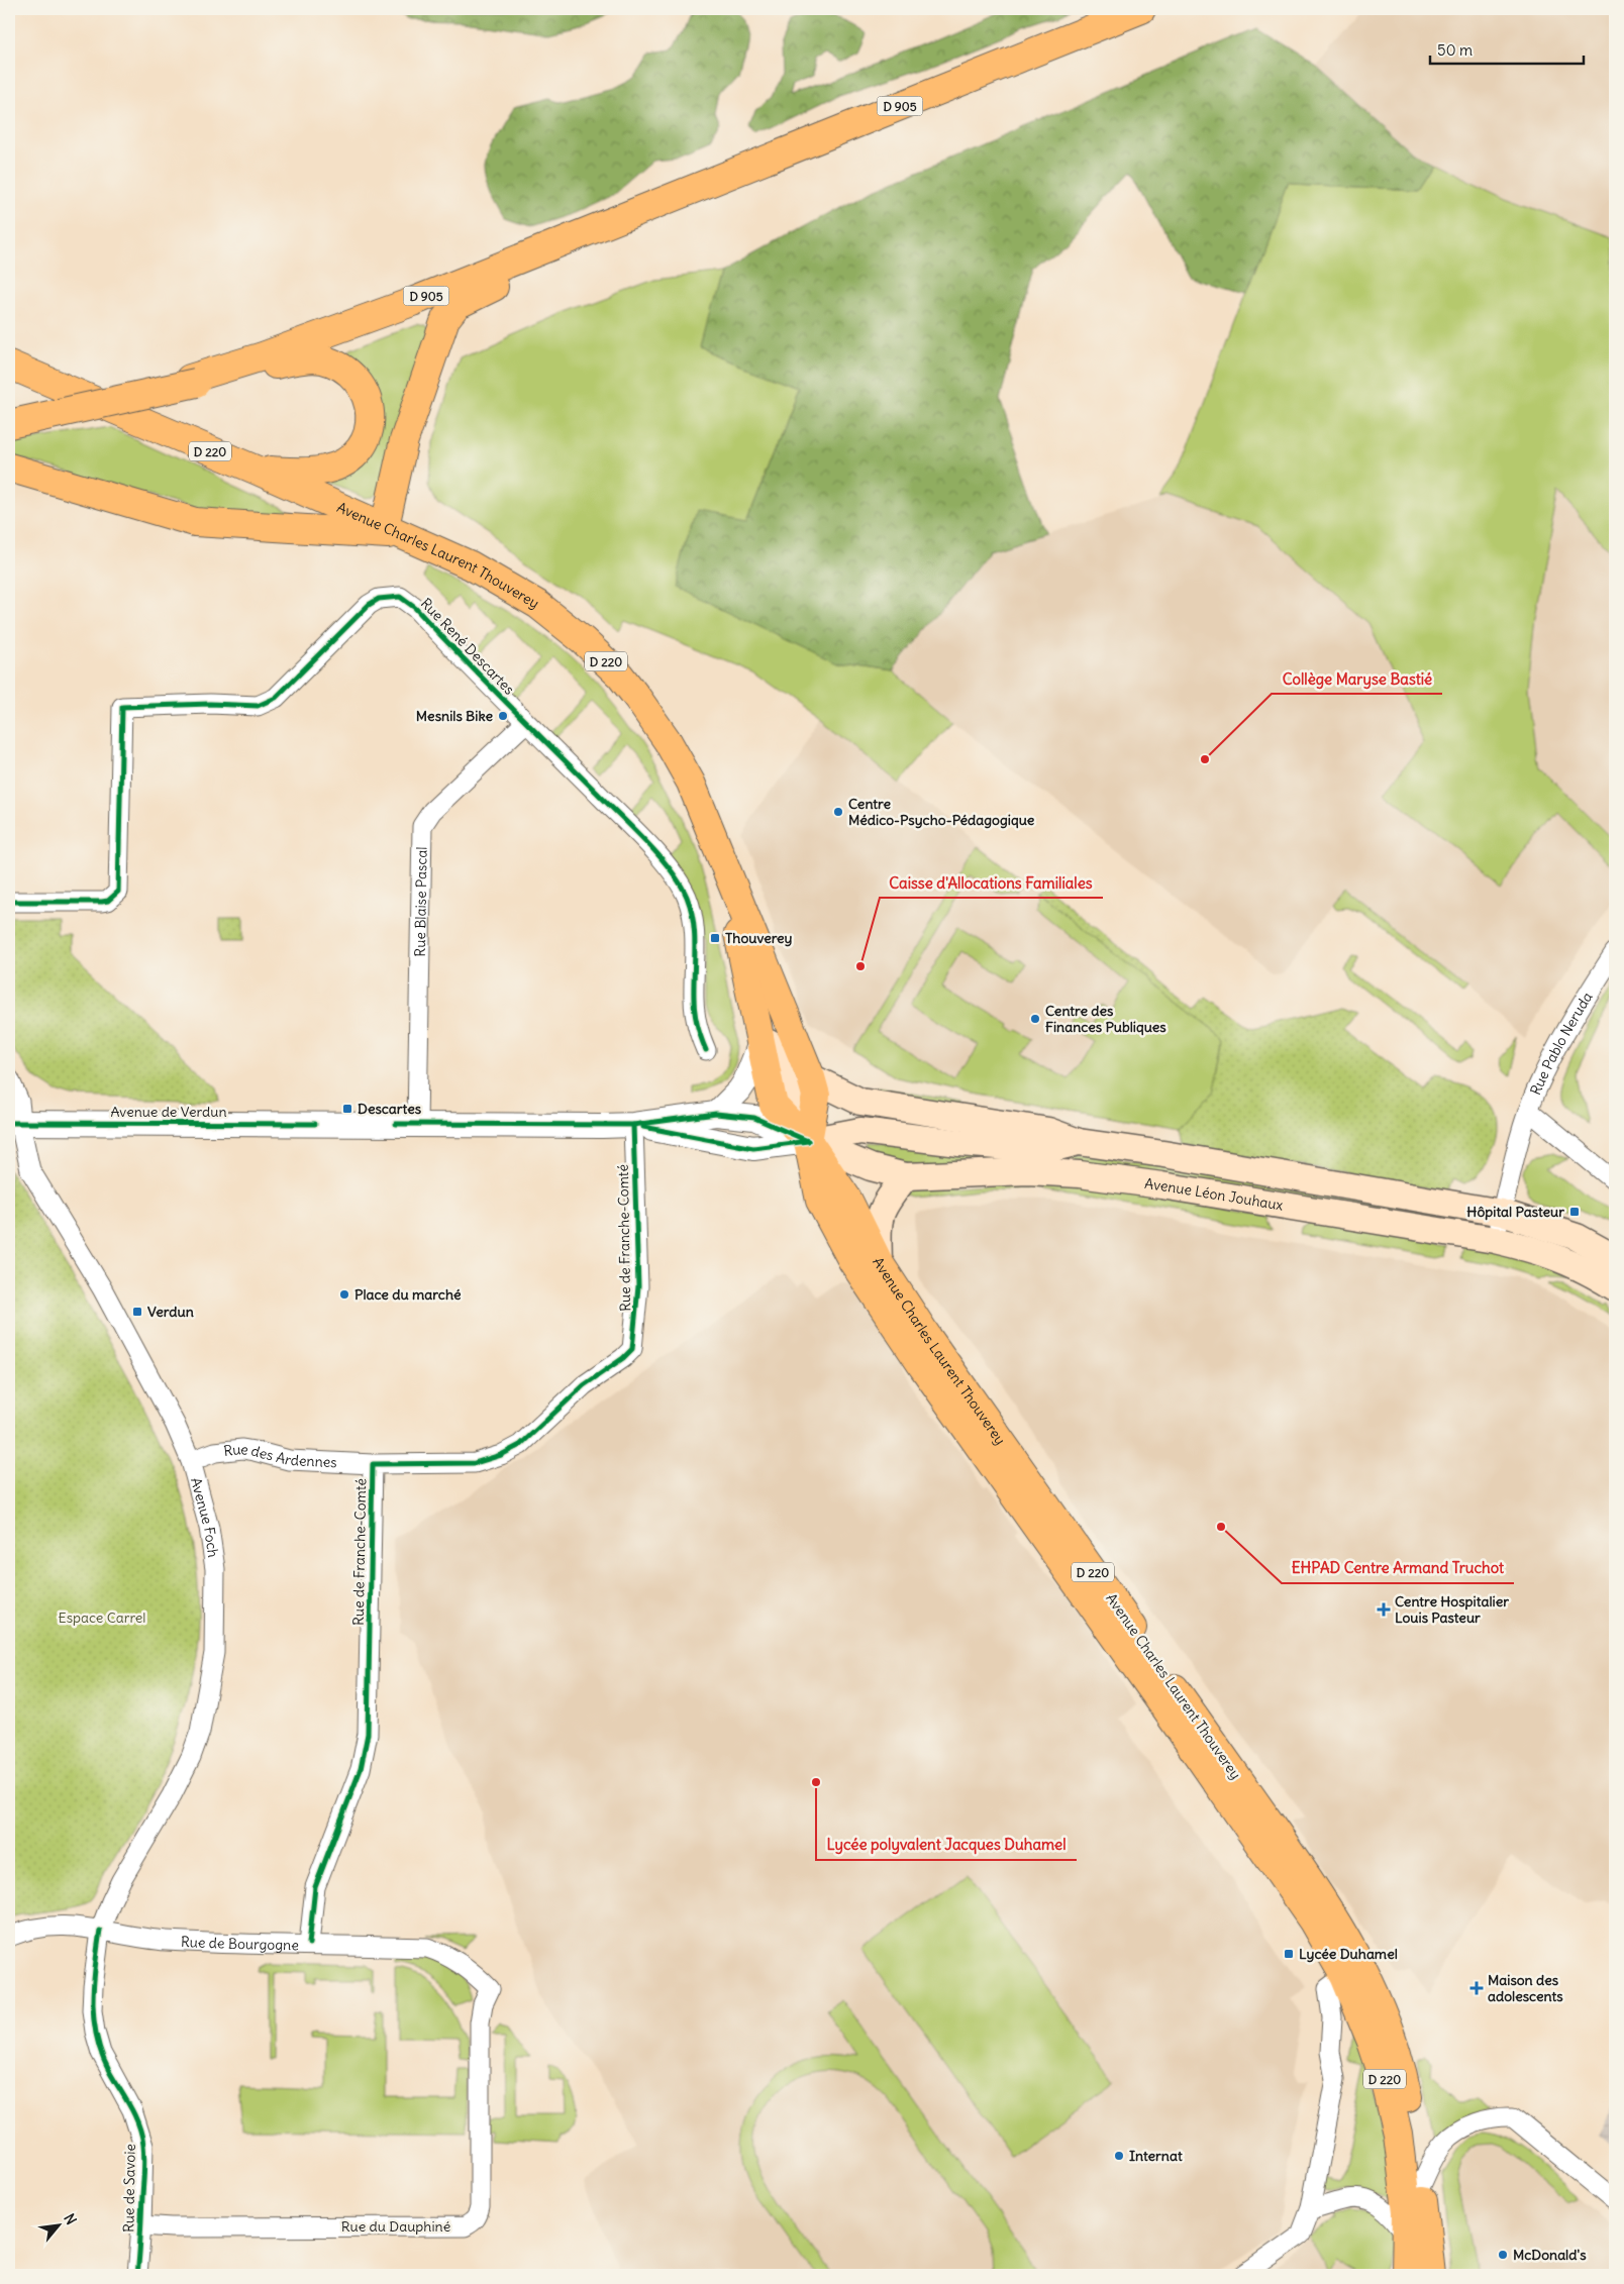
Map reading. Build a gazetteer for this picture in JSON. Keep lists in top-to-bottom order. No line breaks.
{"streets":{"main road":["D 905","D 220","Avenue Charles Laurent Thouverey","Avenue Léon Jouhaux"],"street":["Rue René Descartes","Rue Blaise Pascal","Rue Pablo Neruda","Avenue de Verdun","Rue de Franche-Comté","Rue des Ardennes","Avenue Foch","Rue de Bourgogne","Rue de Savoie","Rue du Dauphiné"]},"crossings":[["D 905","Avenue Charles Laurent Thouverey"],["D 220","Avenue Charles Laurent Thouverey"],["D 220","Avenue de Verdun"],["D 220","Avenue Léon Jouhaux"],["Avenue Charles Laurent Thouverey","Avenue de Verdun"],["Avenue Charles Laurent Thouverey","Avenue Léon Jouhaux"],["Rue René Descartes","Rue Blaise Pascal"],["Rue Blaise Pascal","Avenue de Verdun"],["Rue Pablo Neruda","Avenue Léon Jouhaux"],["Avenue de Verdun","Avenue Léon Jouhaux"],["Avenue de Verdun","Rue de Franche-Comté"],["Avenue de Verdun","Avenue Foch"],["Rue de Franche-Comté","Rue des Ardennes"],["Rue de Franche-Comté","Rue de Bourgogne"],["Rue des Ardennes","Avenue Foch"],["Avenue Foch","Rue de Bourgogne"],["Avenue Foch","Rue de Savoie"],["Rue de Bourgogne","Rue de Savoie"],["Rue de Bourgogne","Rue du Dauphiné"],["Rue de Savoie","Rue du Dauphiné"]],"parks":["Espace Carrel"],"places":{"other":["Mesnils Bike","Collège Maryse Bastié","Centre Médico-Psycho-Pédagogique","Caisse d'Allocations Familiales","Centre des Finances Publiques","Place du marché","EHPAD Centre Armand Truchot","Lycée polyvalent Jacques Duhamel","Internat","McDonald's"],"transit":["Thouverey","Descartes","Hôpital Pasteur","Verdun","Lycée Duhamel"],"health":["Centre Hospitalier Louis Pasteur","Maison des adolescents"]},"scale_bar":"50 m","north":"top right"}
